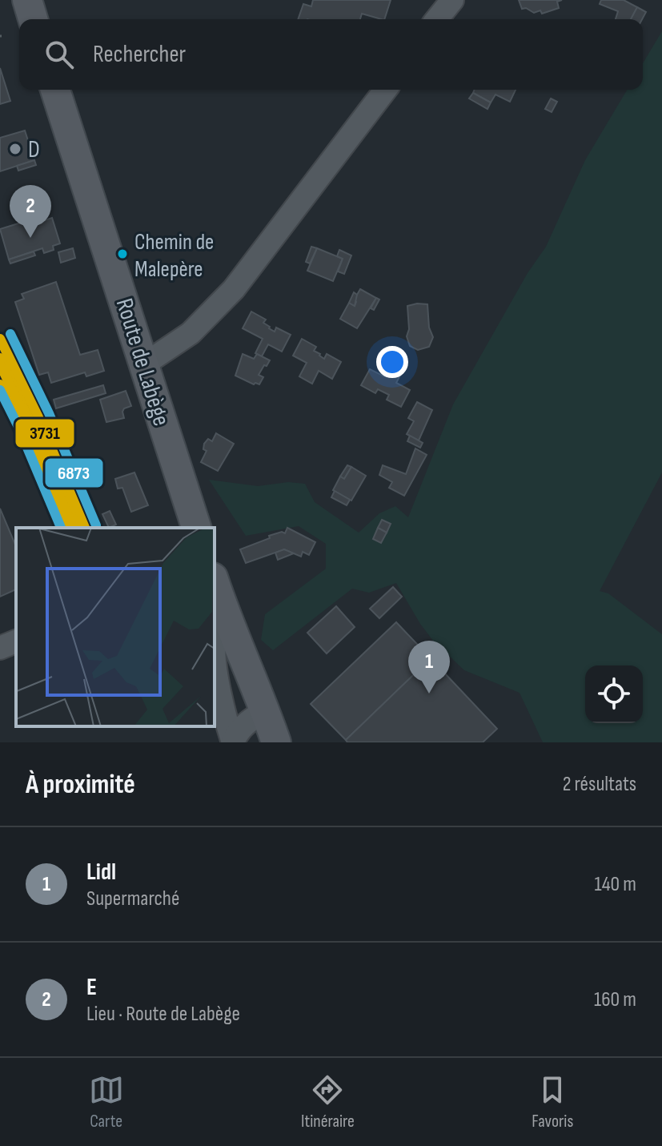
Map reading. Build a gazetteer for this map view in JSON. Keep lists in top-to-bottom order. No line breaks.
{"streets":{"main road":["Route de Labège"]},"places":["D","Chemin de Malepère"],"lines":["transit line 6873","transit line 3731"],"page":{"search":"Rechercher","pins":["2","1"],"heading":["À proximité","2 résultats"],"list":[{"mark":"1","name":"Lidl","note":"Supermarché","value":"140 m"},{"mark":"2","name":"E","note":"Lieu · Route de Labège","value":"160 m"}],"nav":["Carte","Itinéraire","Favoris"]}}
